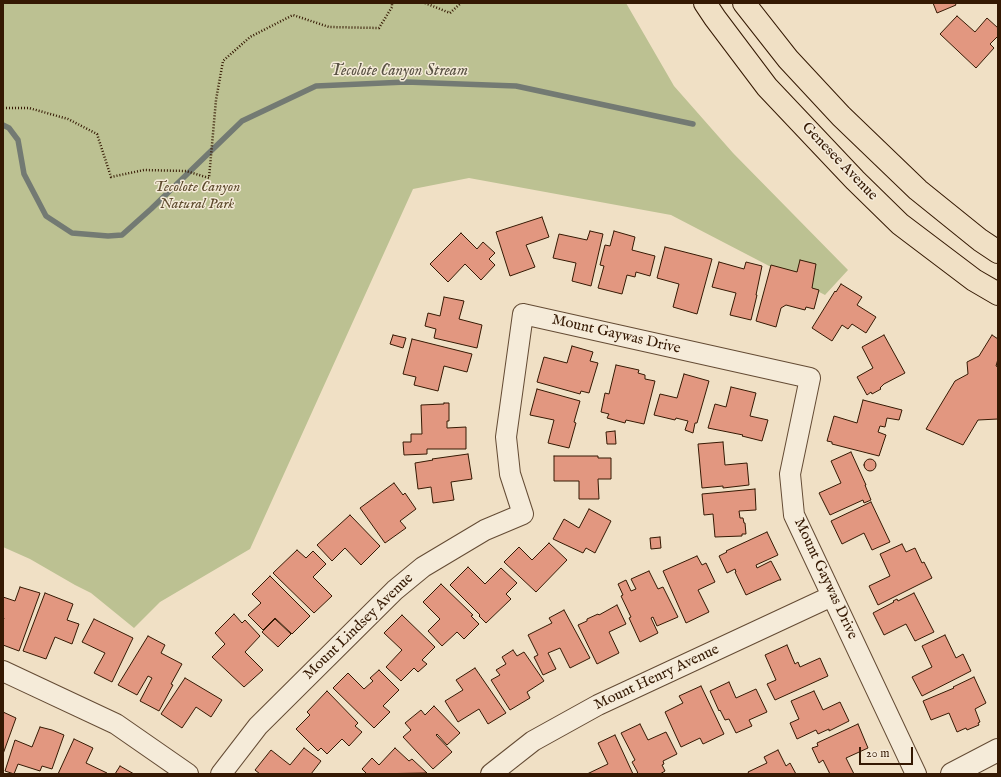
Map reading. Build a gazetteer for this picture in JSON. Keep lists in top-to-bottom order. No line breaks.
{"streets":{"main road":["Genesee Avenue"],"street":["Mount Gaywas Drive","Mount Lindsey Avenue","Mount Henry Avenue"]},"crossings":[["Mount Gaywas Drive","Mount Lindsey Avenue"],["Mount Gaywas Drive","Mount Henry Avenue"]],"water":["Tecolote Canyon Stream"],"parks":["Tecolote Canyon Natural Park"],"scale_bar":"20 m"}
